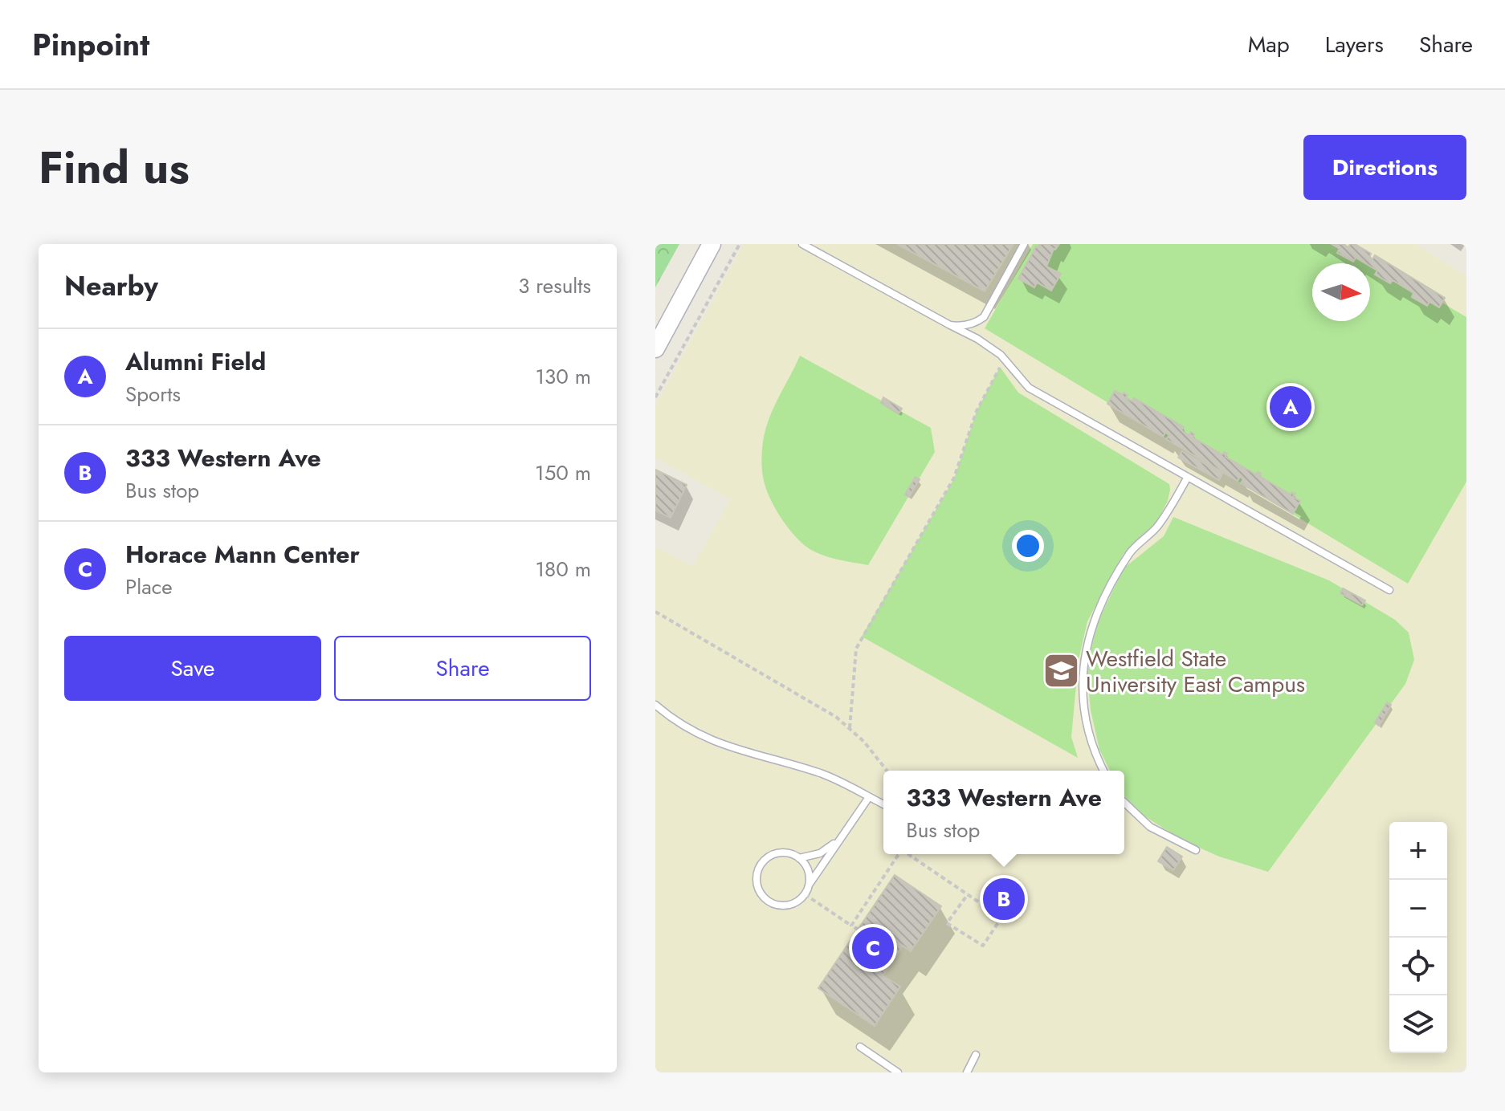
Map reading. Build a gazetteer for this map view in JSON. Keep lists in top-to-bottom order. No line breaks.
{"places":{"school or university":["Westfield State University East Campus"]},"north":"right","page":{"header":"Pinpoint","nav":["Map","Layers","Share"],"title":"Find us","buttons":["Directions",["Save","Share"]],"heading":["Nearby","3 results"],"list":[{"mark":"A","name":"Alumni Field","note":"Sports","value":"130 m"},{"mark":"B","name":"333 Western Ave","note":"Bus stop","value":"150 m"},{"mark":"C","name":"Horace Mann Center","note":"Place","value":"180 m"}],"pins":["A","B","C"],"popup":["333 Western Ave","Bus stop"],"map_buttons":["+","−"]}}
